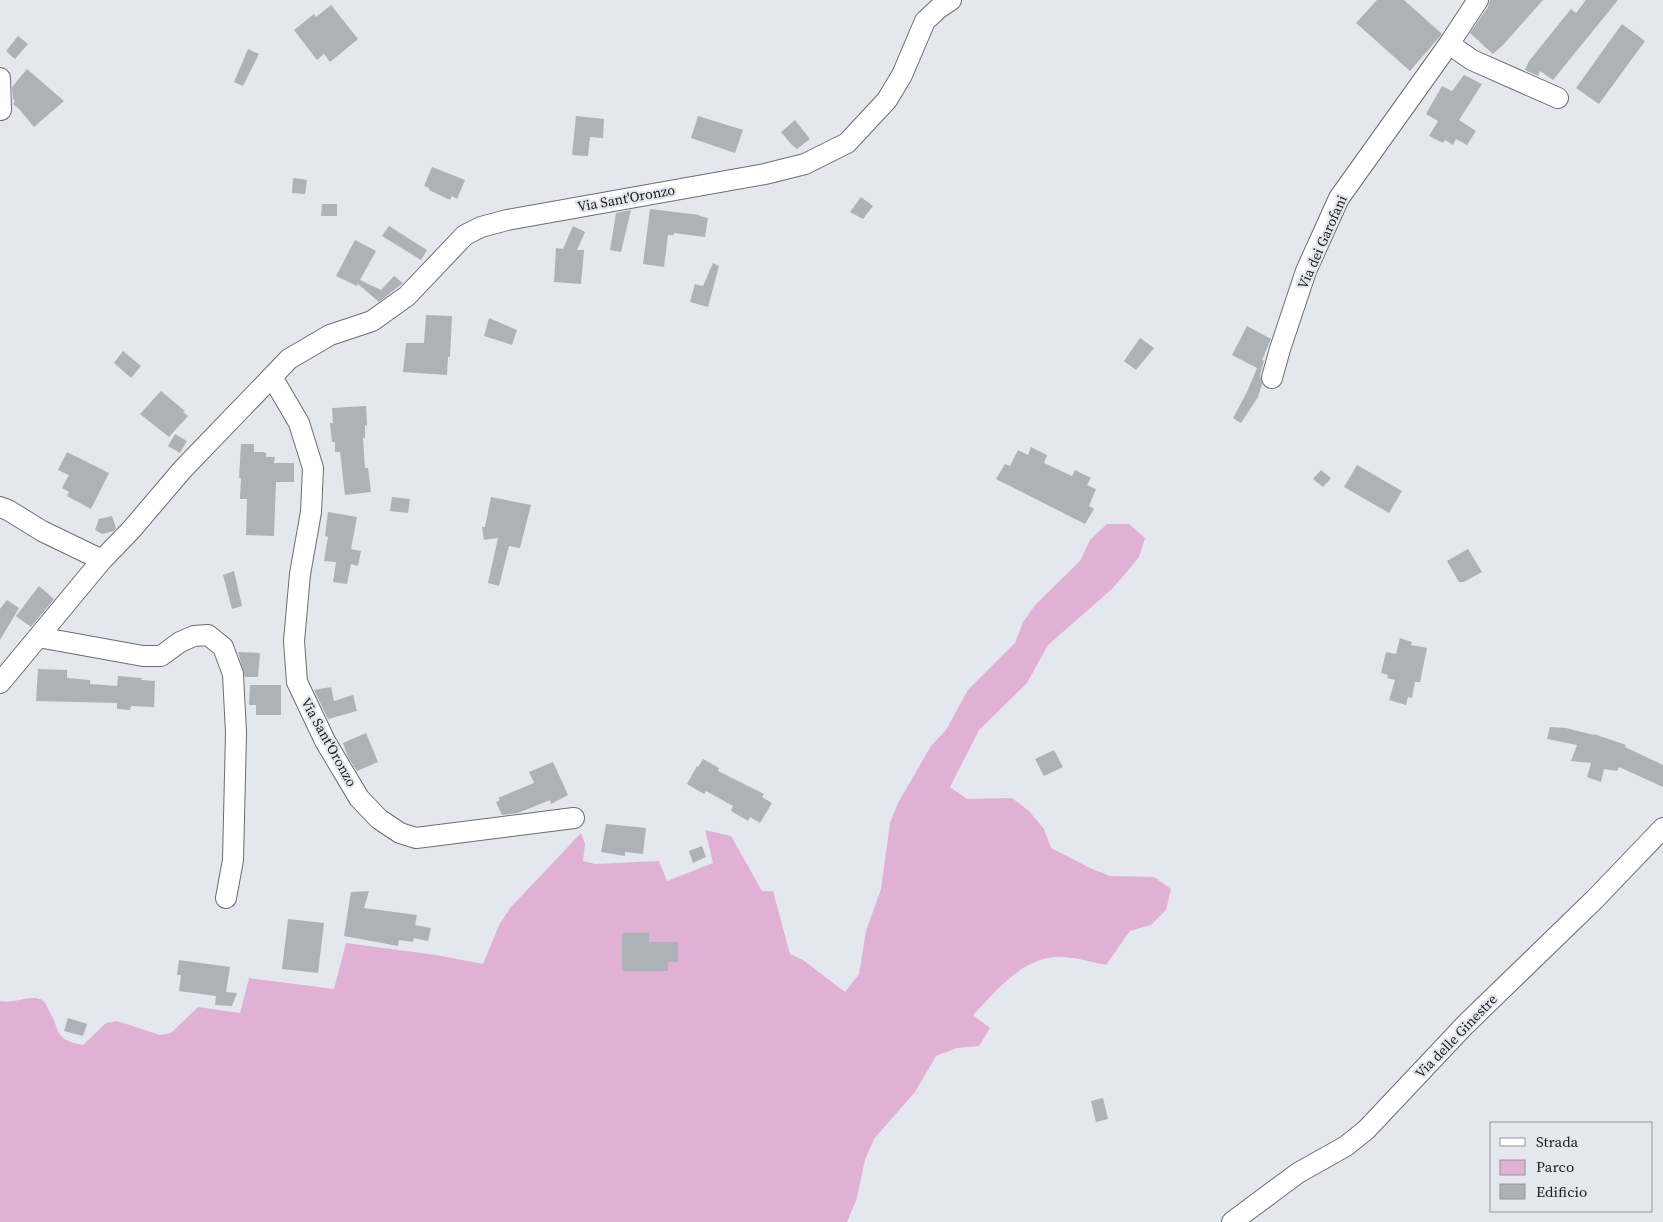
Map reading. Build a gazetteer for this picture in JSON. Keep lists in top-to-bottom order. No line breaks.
{"streets":{"street":["Via Sant'Oronzo","Via dei Garofani","Via delle Ginestre"]},"legend":["Strada","Parco","Edificio"]}
